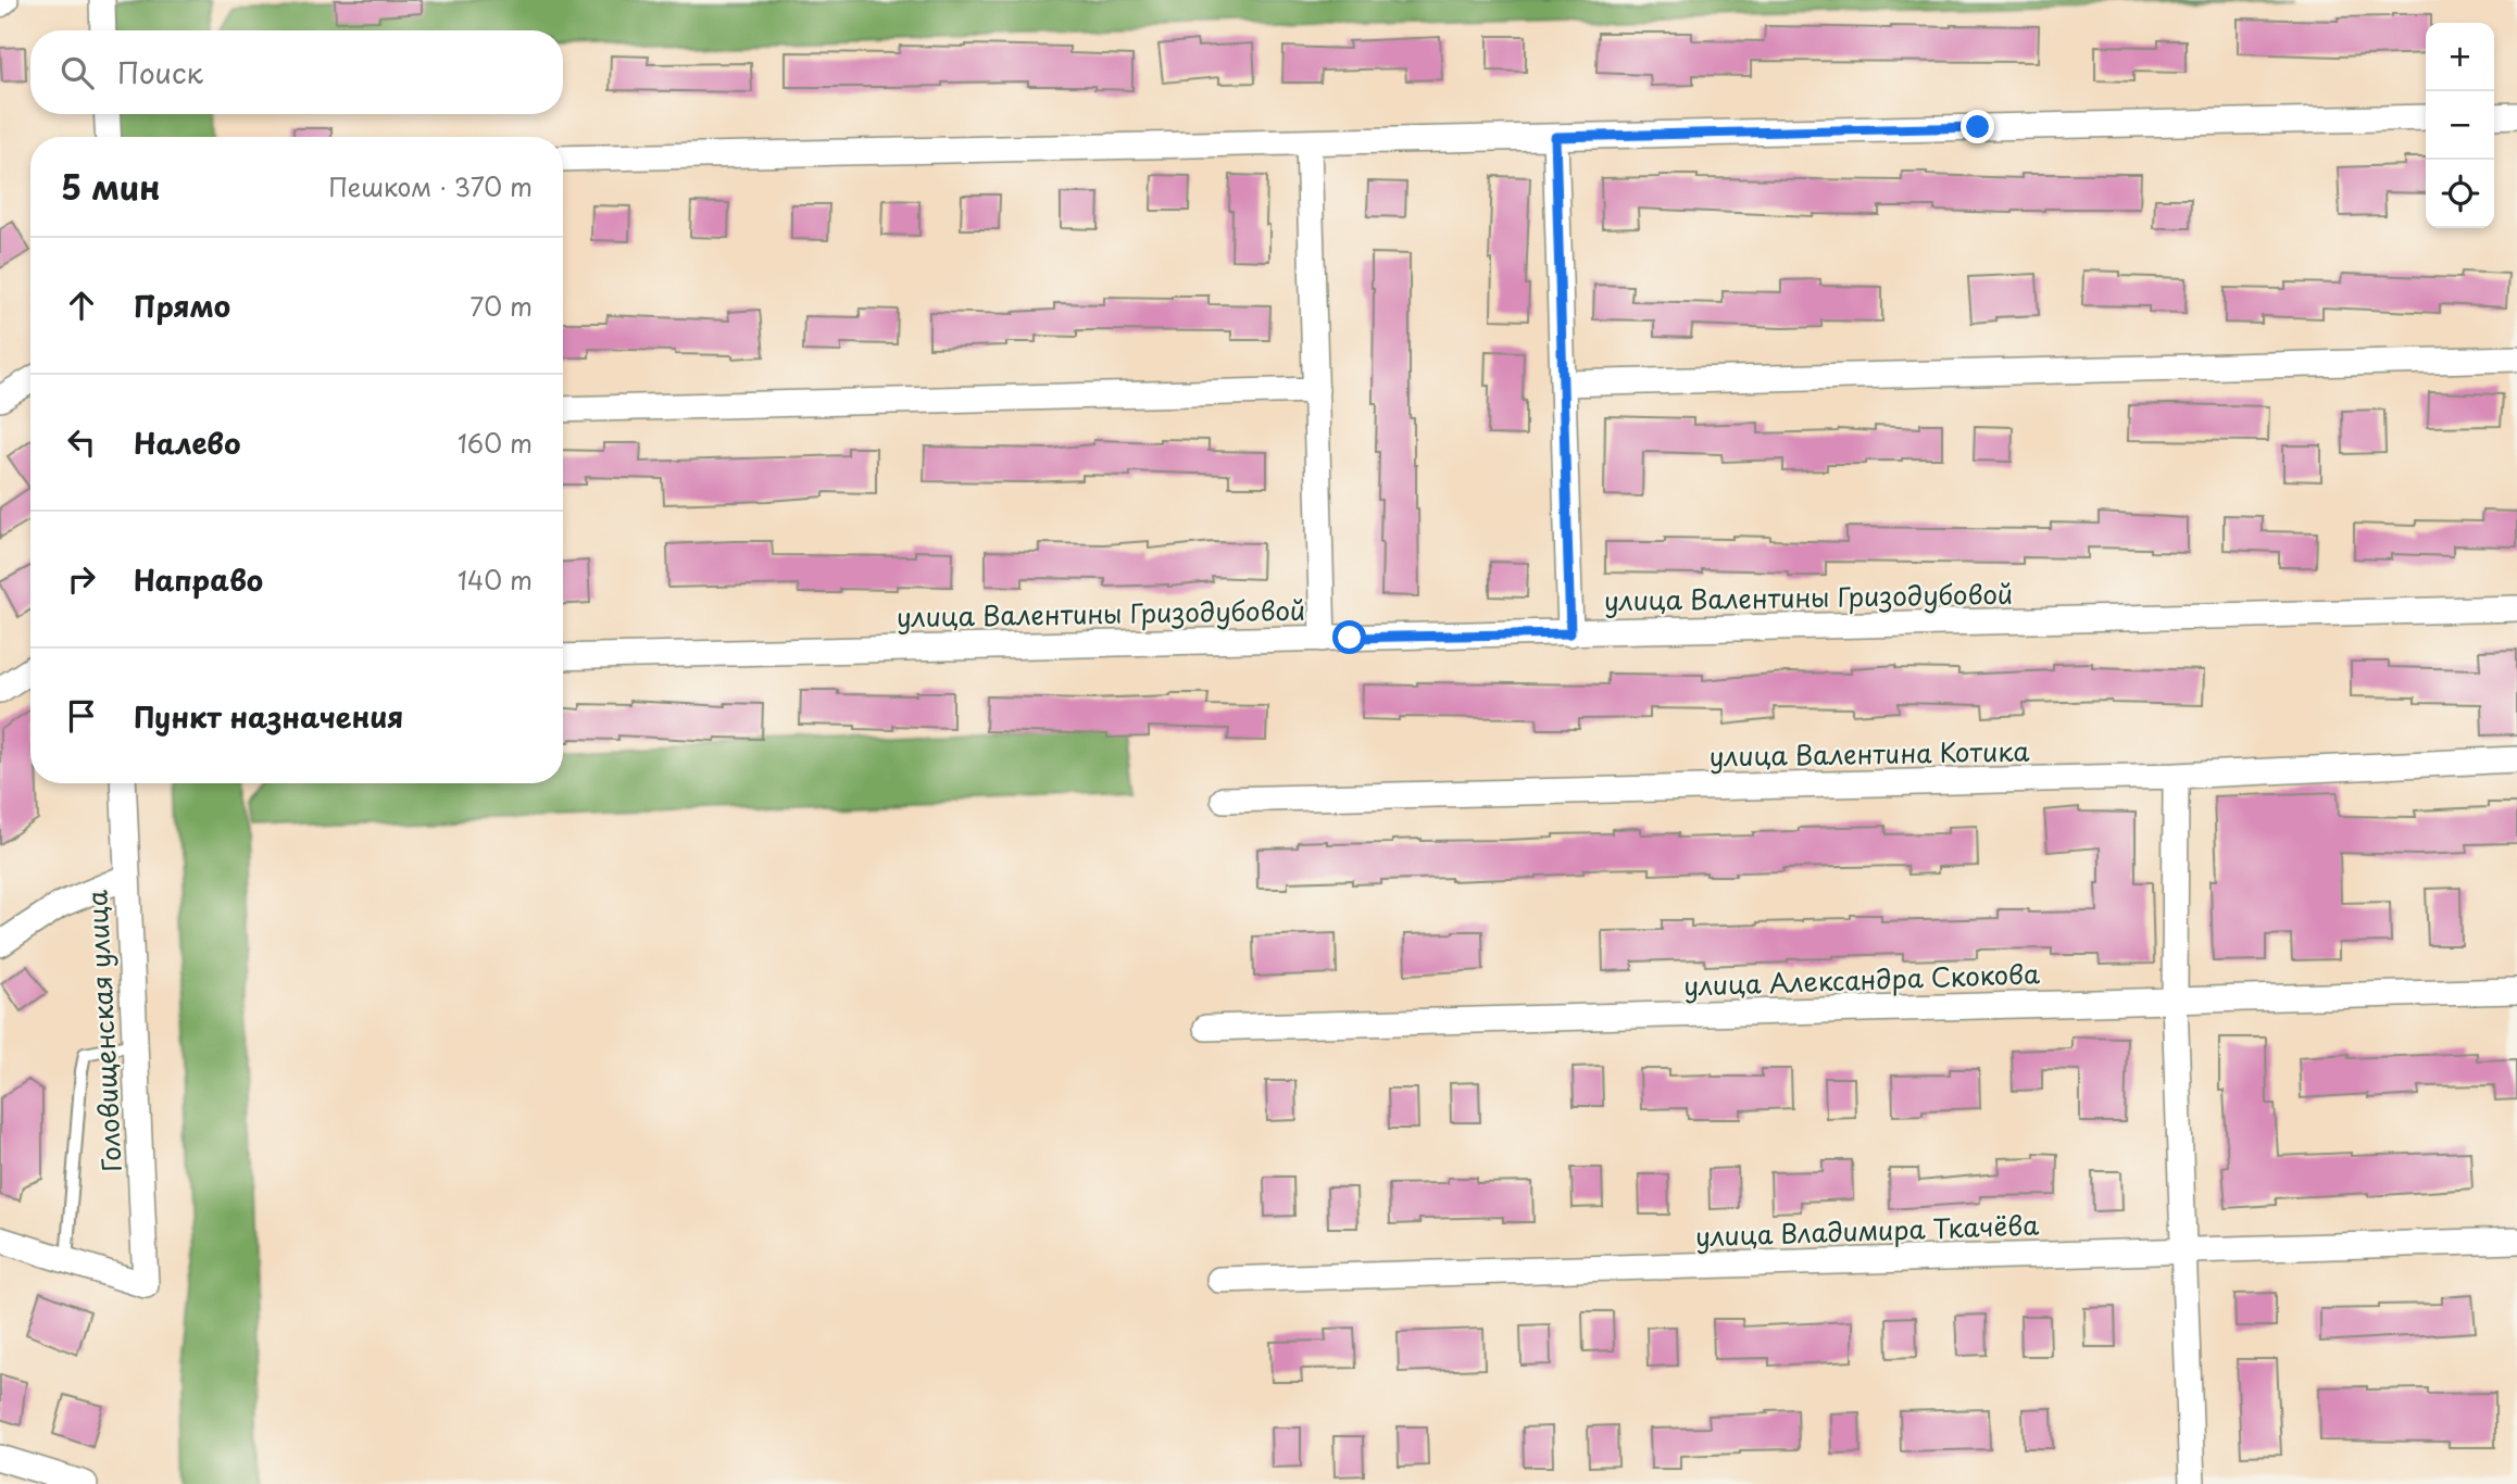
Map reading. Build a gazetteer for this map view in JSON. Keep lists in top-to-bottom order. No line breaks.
{"streets":{"street":["улица Валентины Гризодубовой","улица Валентина Котика","улица Александра Скокова","Головищенская улица","улица Владимира Ткачёва"]},"page":{"map_buttons":["+","−"],"search":"Поиск","heading":["5 мин","Пешком · 370 m"],"list":[["Прямо","70 m"],["Налево","160 m"],["Направо","140 m"],"Пункт назначения"]}}
